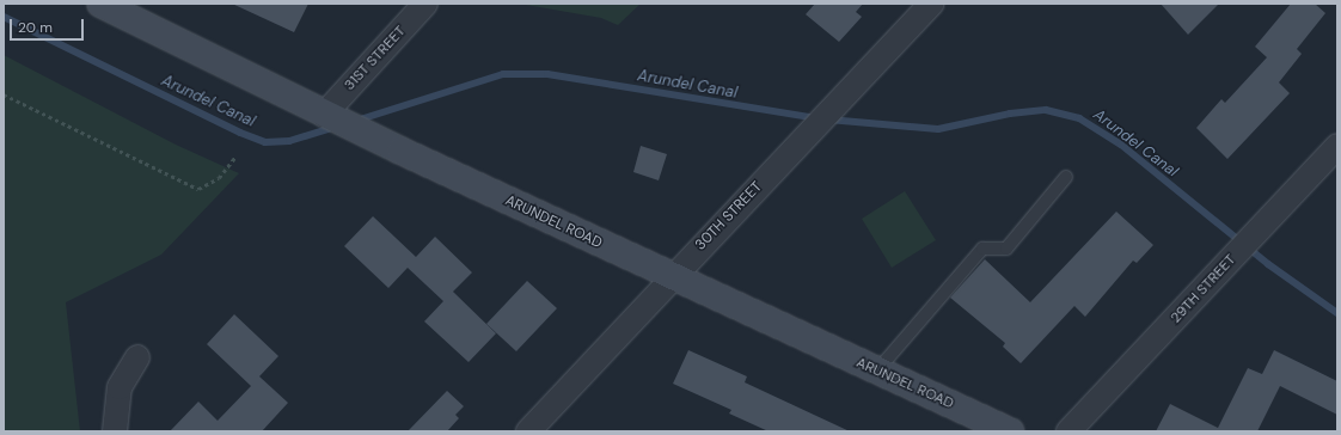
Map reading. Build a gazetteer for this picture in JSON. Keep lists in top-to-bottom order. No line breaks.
{"streets":{"street":["31ST STREET","30TH STREET","ARUNDEL ROAD","29TH STREET"]},"crossings":[["31ST STREET","ARUNDEL ROAD"],["30TH STREET","ARUNDEL ROAD"]],"water":["Arundel Canal"],"scale_bar":"20 m"}
